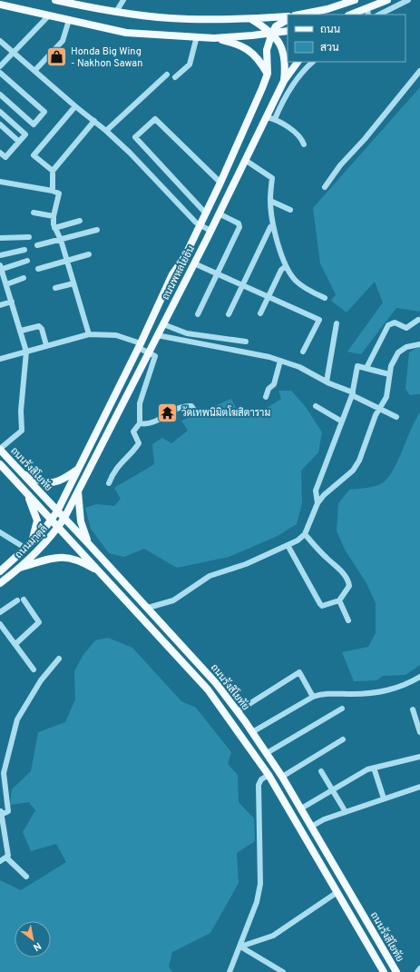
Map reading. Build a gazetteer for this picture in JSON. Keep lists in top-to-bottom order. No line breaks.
{"streets":{"main road":["ถนนพหลโยธิน","ถนนรังสิโยทัย","ถนนมาตุลี"]},"crossings":[["ถนนพหลโยธิน","ถนนรังสิโยทัย"],["ถนนพหลโยธิน","ถนนมาตุลี"],["ถนนรังสิโยทัย","ถนนมาตุลี"]],"places":{"shop":["Honda Big Wing - Nakhon Sawan"],"temple":["วัดเทพนิมิตโฆสิตาราม"]},"legend":["ถนน","สวน"],"north":"bottom right"}
